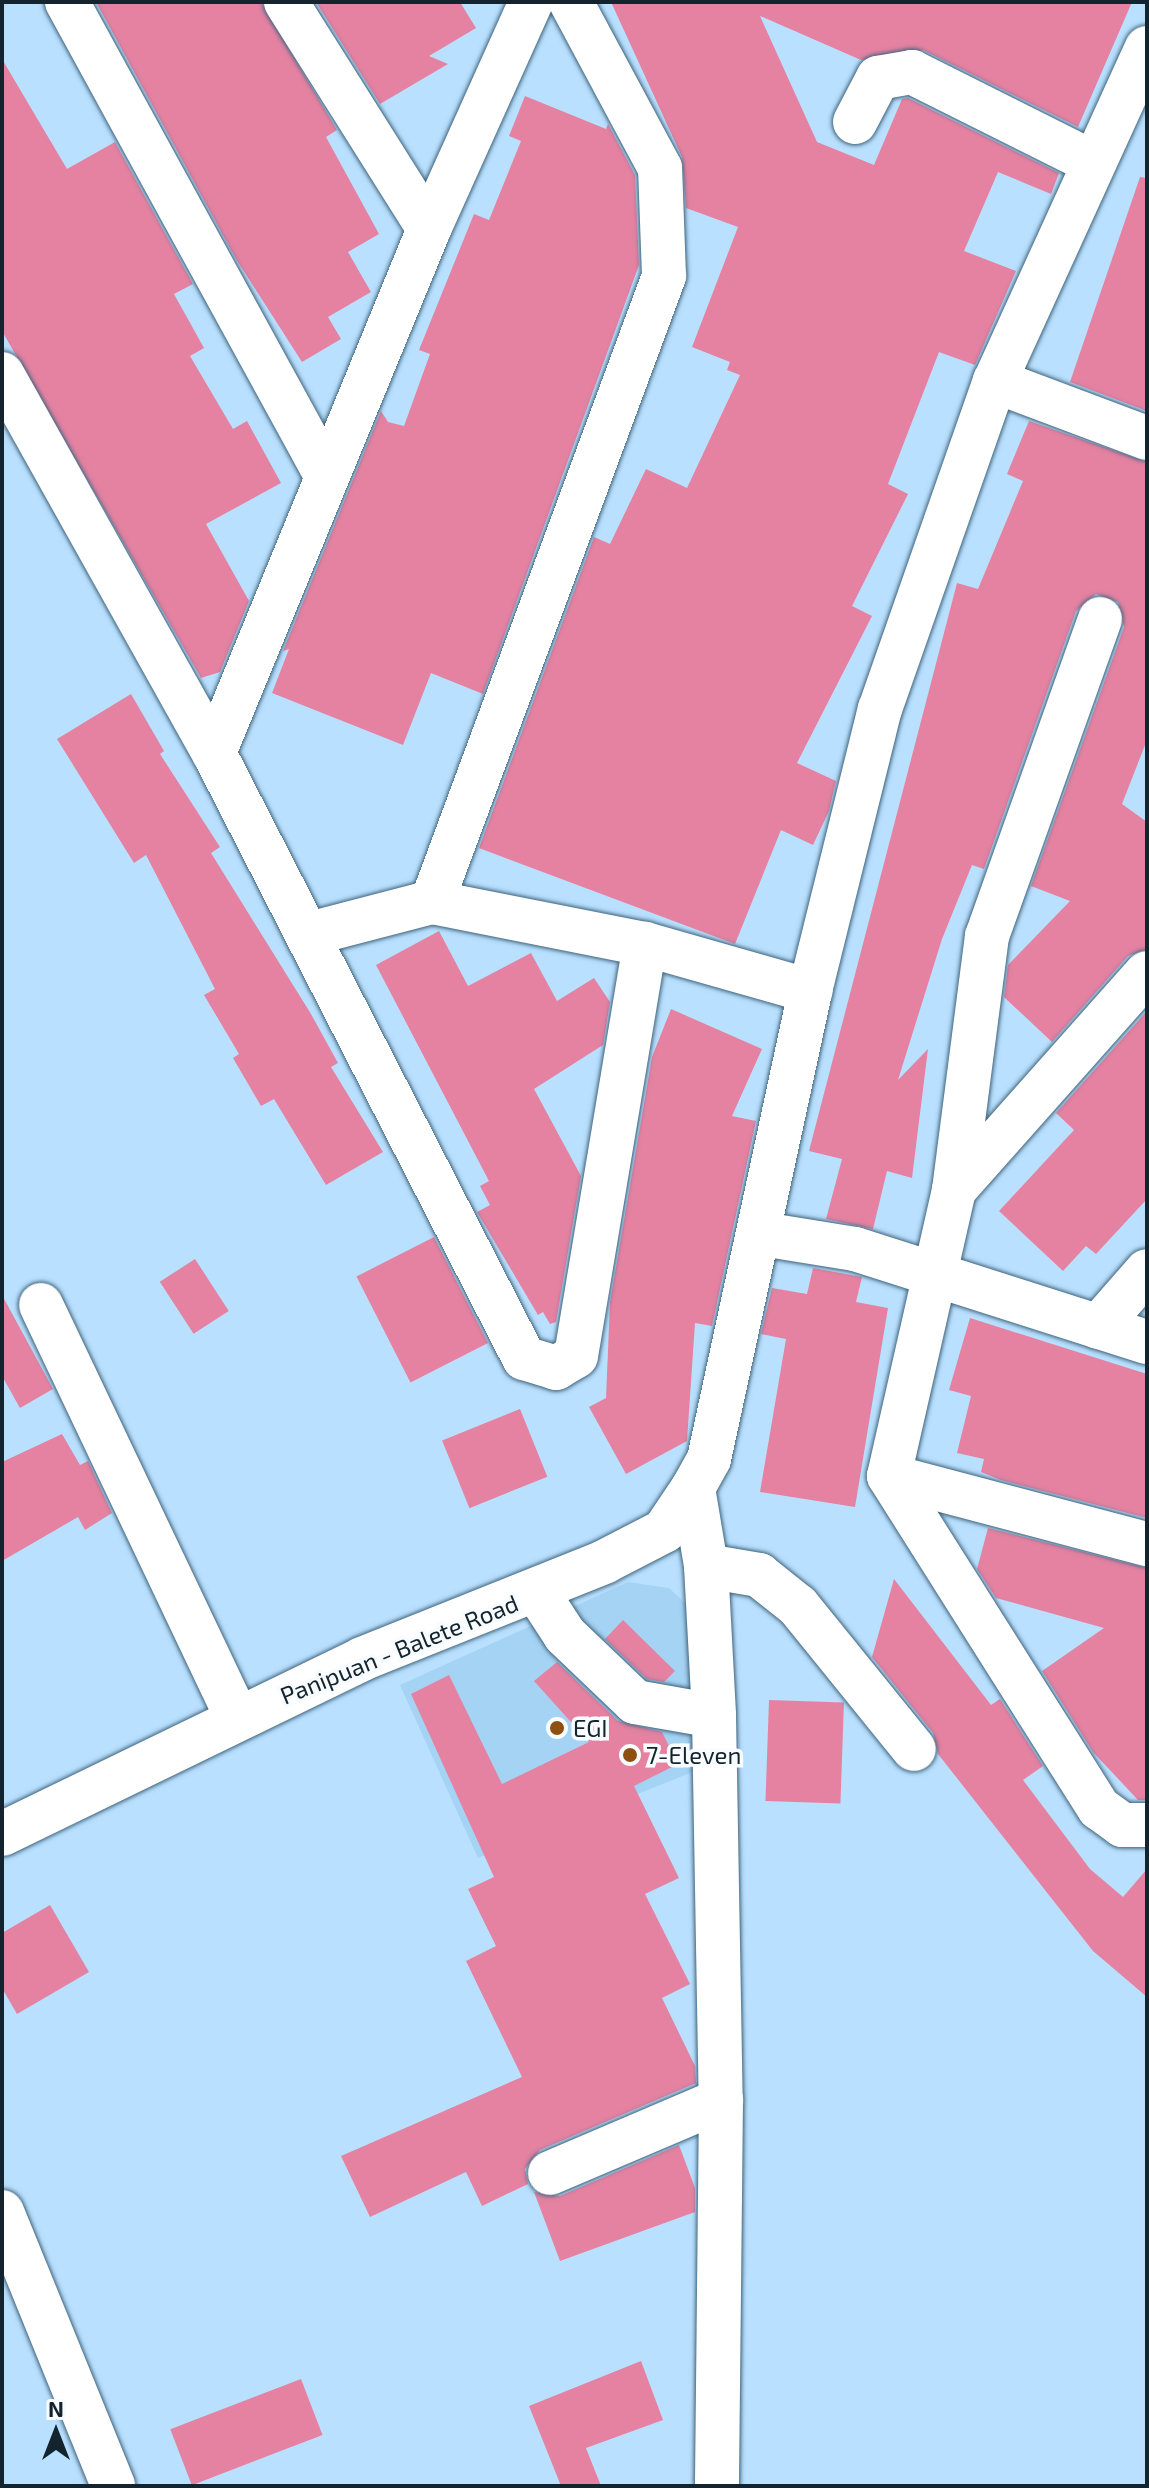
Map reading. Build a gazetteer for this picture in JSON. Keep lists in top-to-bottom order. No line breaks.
{"streets":{"street":["Panipuan - Balete Road"]},"places":["EGI","7-Eleven"],"north":"top"}
